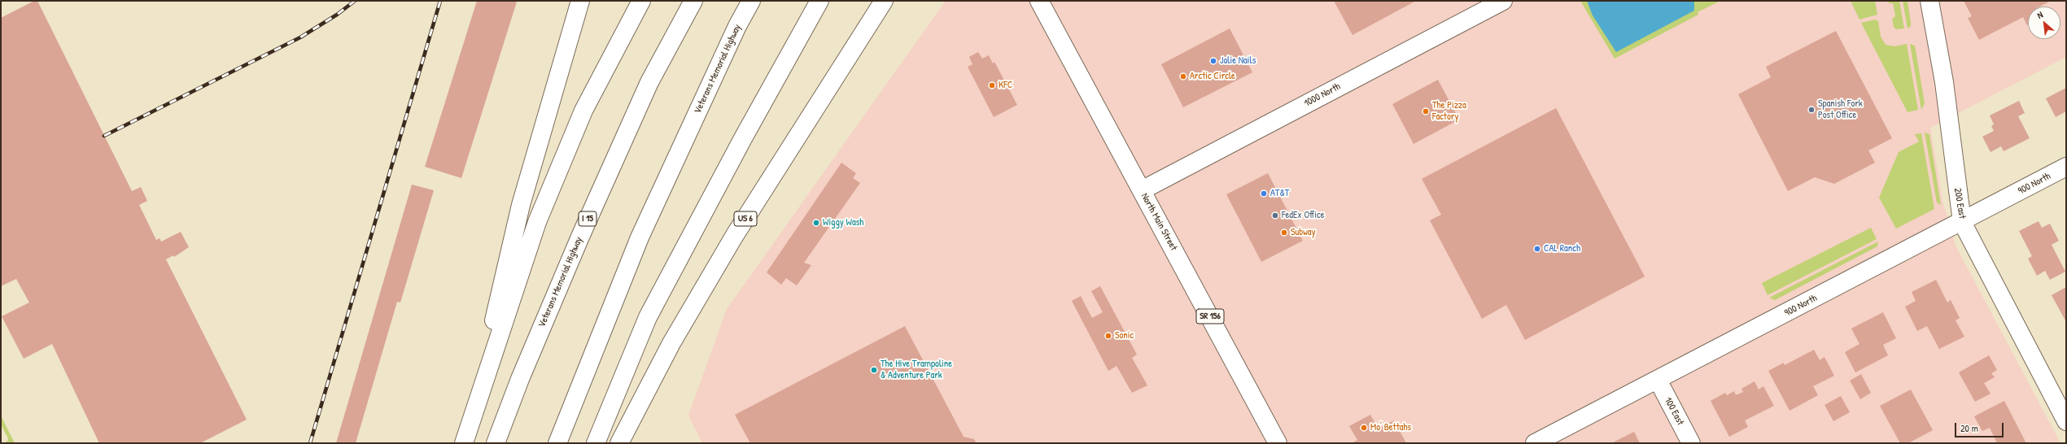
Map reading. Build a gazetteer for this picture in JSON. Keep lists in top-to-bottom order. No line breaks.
{"streets":{"main road":["Veterans Memorial Highway","1000 North","900 North","200 East","I 15","US 6","North Main Street","SR 156","100 East"]},"crossings":[["1000 North","North Main Street"],["900 North","200 East"],["900 North","100 East"]],"places":["Jolie Nails","Arctic Circle","KFC","Spanish Fork Post Office","The Pizza Factory","AT&T","FedEx Office","Wiggy Wash","Subway","CAL Ranch","Sonic","The Hive Trampoline & Adventure Park","Mo' Bettahs"],"scale_bar":"20 m","north":"top left"}
